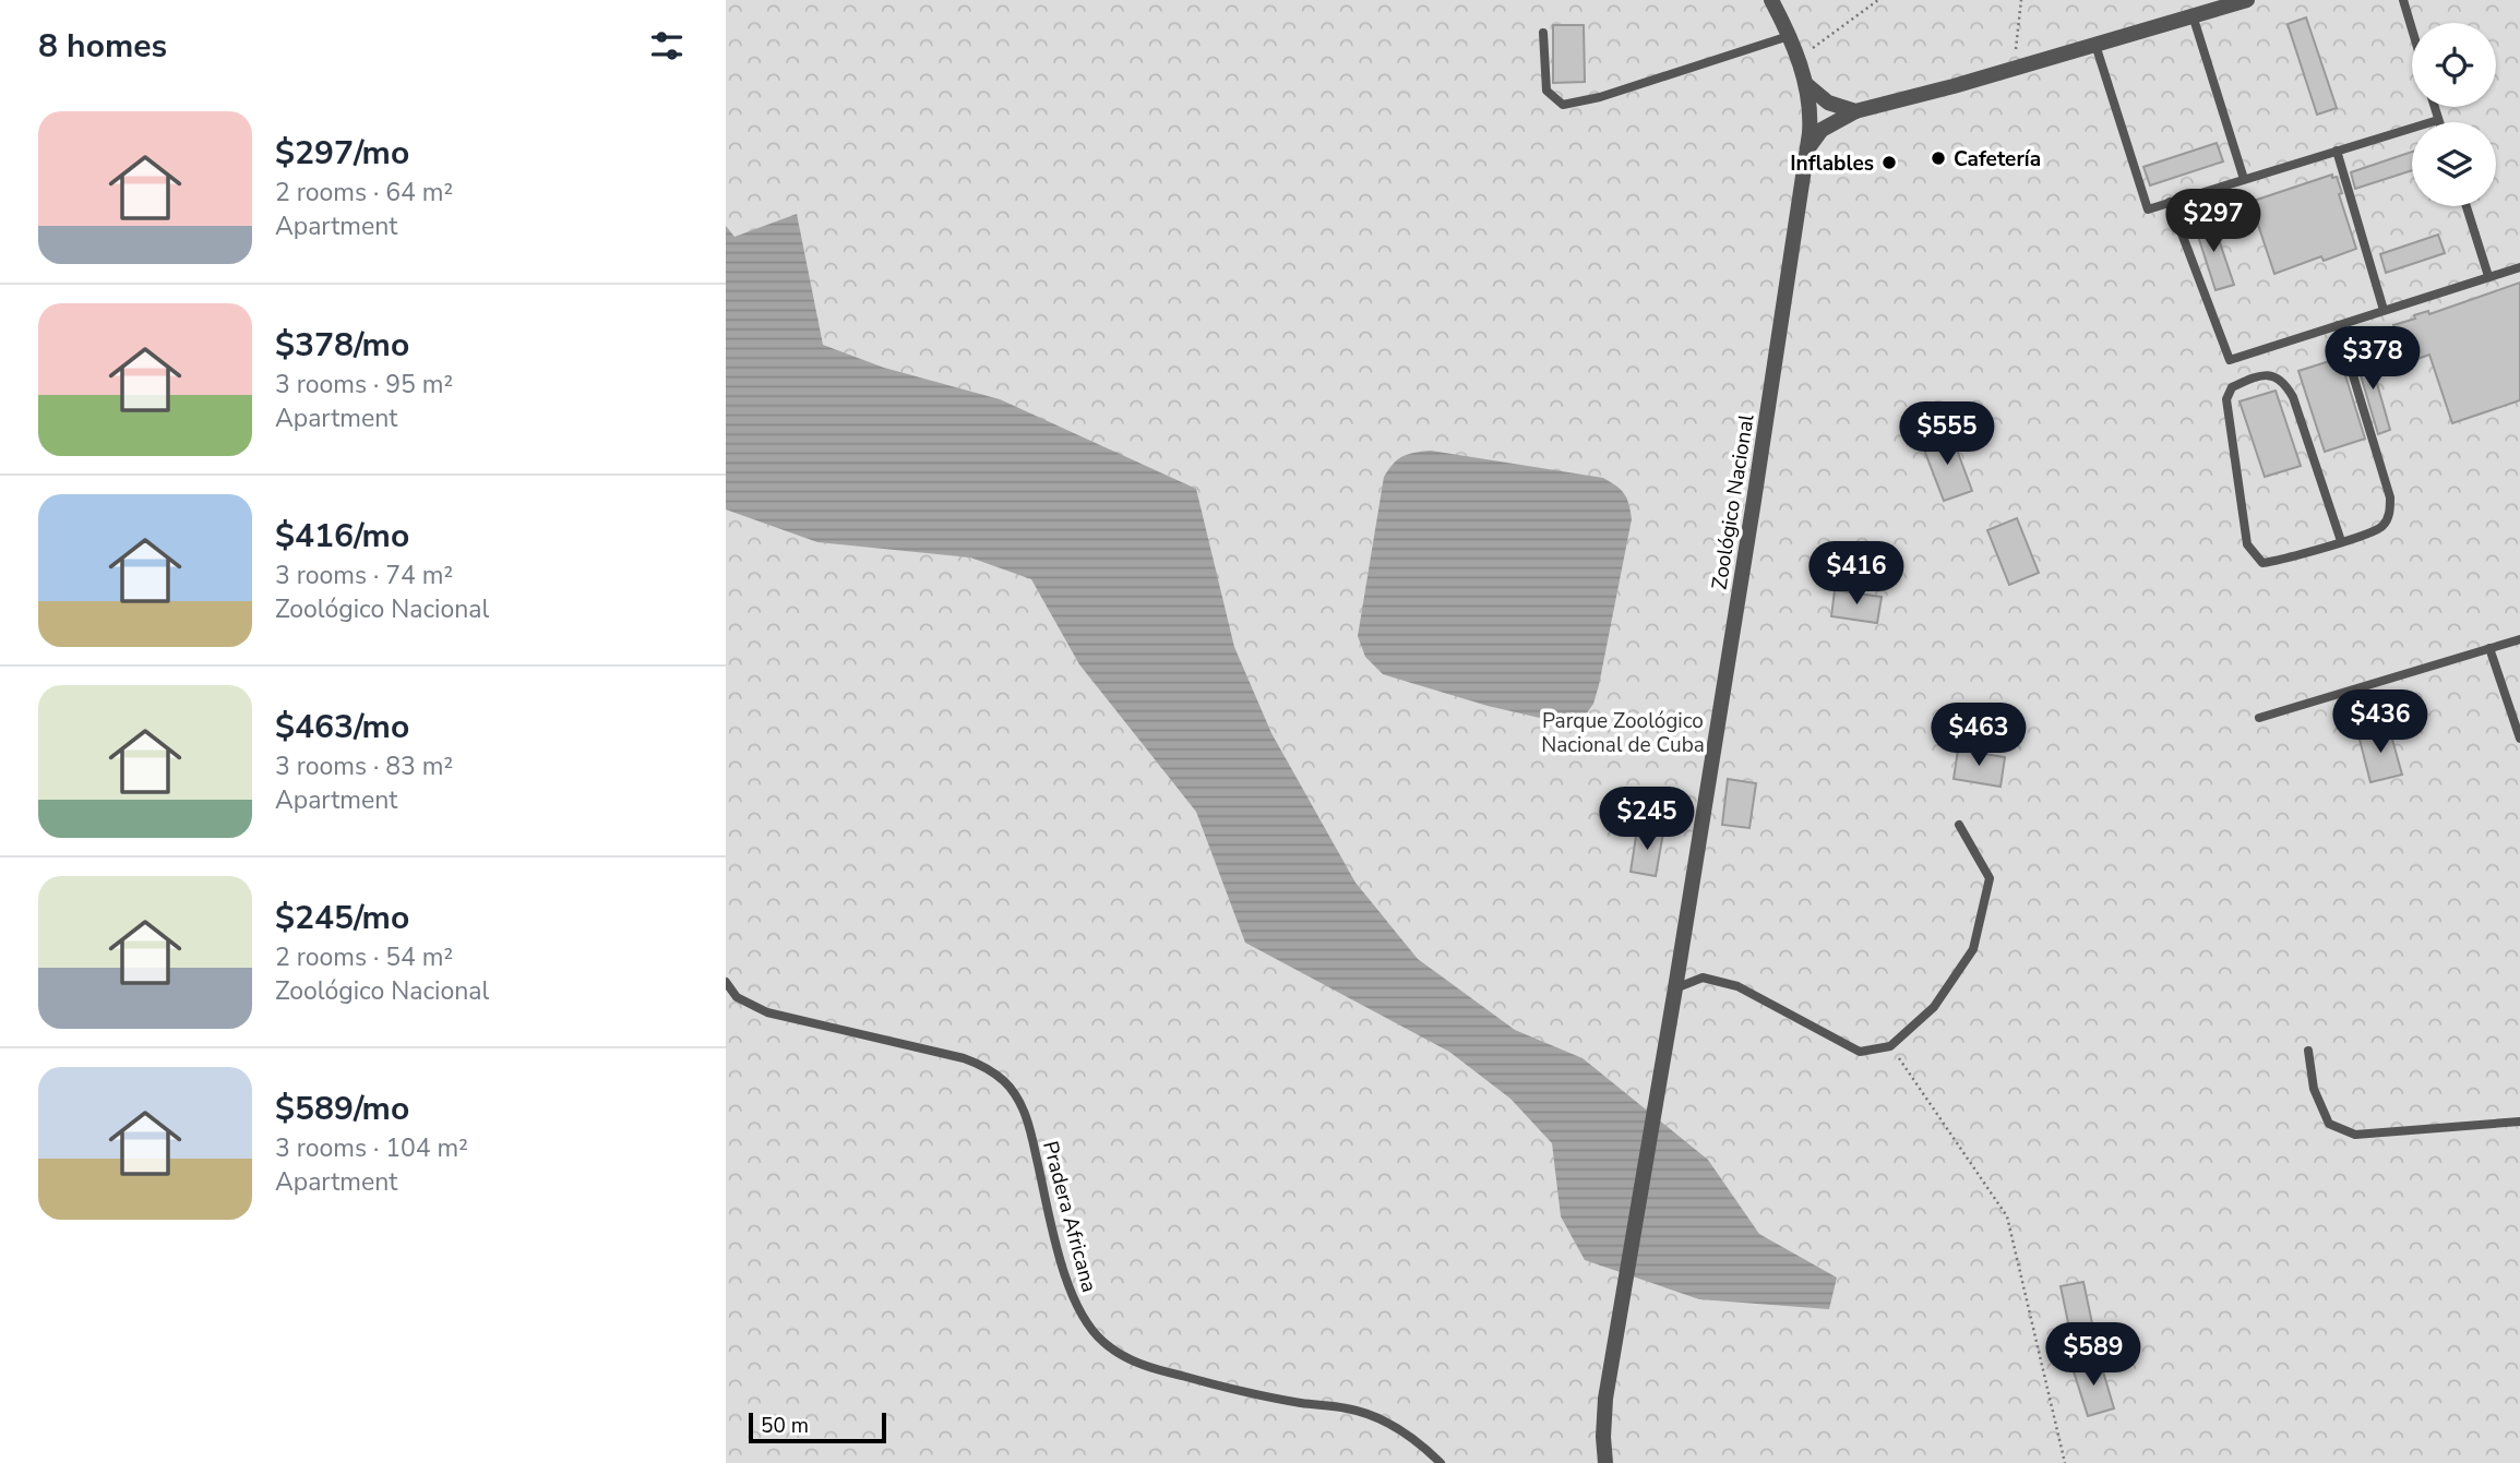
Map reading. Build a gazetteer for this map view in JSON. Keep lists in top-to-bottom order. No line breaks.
{"streets":{"street":["Zoológico Nacional"],"lane":["Pradera Africana"]},"parks":["Parque Zoológico Nacional de Cuba"],"places":["Cafetería","Inflables"],"scale_bar":"50 m","page":{"heading":"8 homes","list":[{"name":"$297/mo","note":"2 rooms · 64 m² · Apartment"},{"name":"$378/mo","note":"3 rooms · 95 m² · Apartment"},{"name":"$416/mo","note":"3 rooms · 74 m² · Zoológico Nacional"},{"name":"$463/mo","note":"3 rooms · 83 m² · Apartment"},{"name":"$245/mo","note":"2 rooms · 54 m² · Zoológico Nacional"},{"name":"$589/mo","note":"3 rooms · 104 m² · Apartment"}],"price":["$297","$378","$555","$416","$436","$463","$245","$589"],"scale":"50 m"}}
